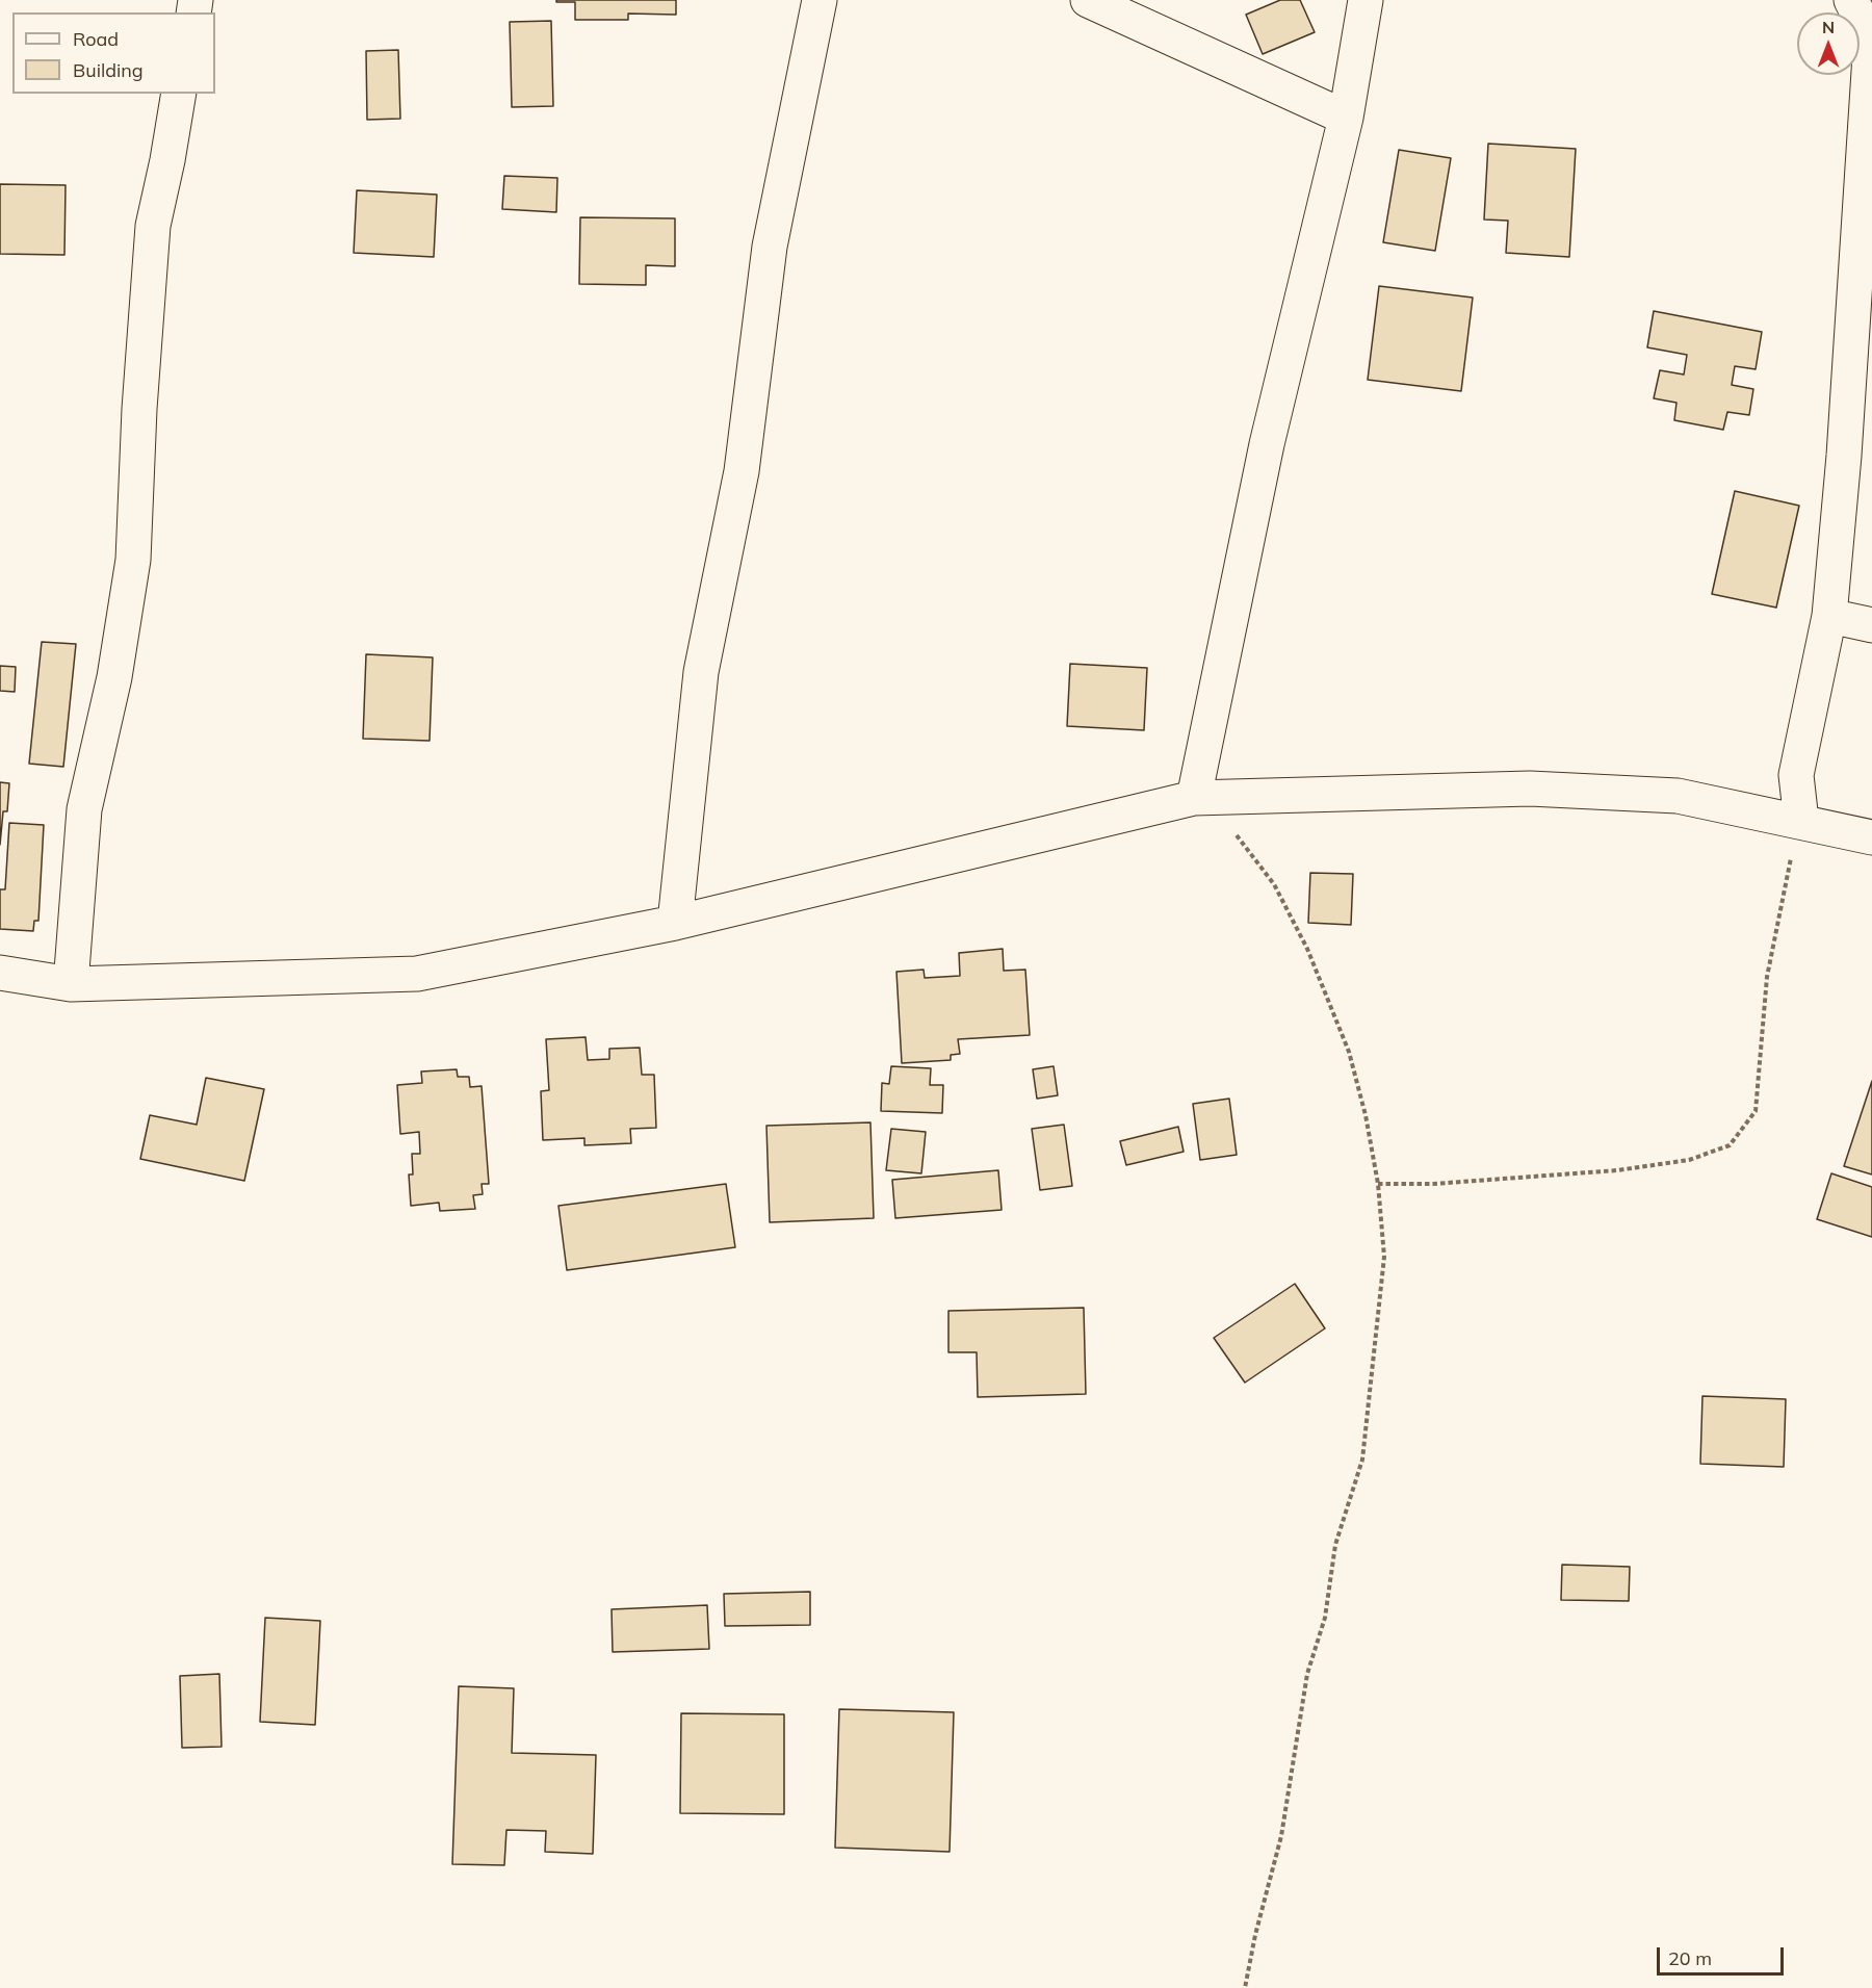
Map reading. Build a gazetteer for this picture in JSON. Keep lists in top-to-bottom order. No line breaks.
{"legend":["Road","Building"],"scale_bar":"20 m","north":"top"}
